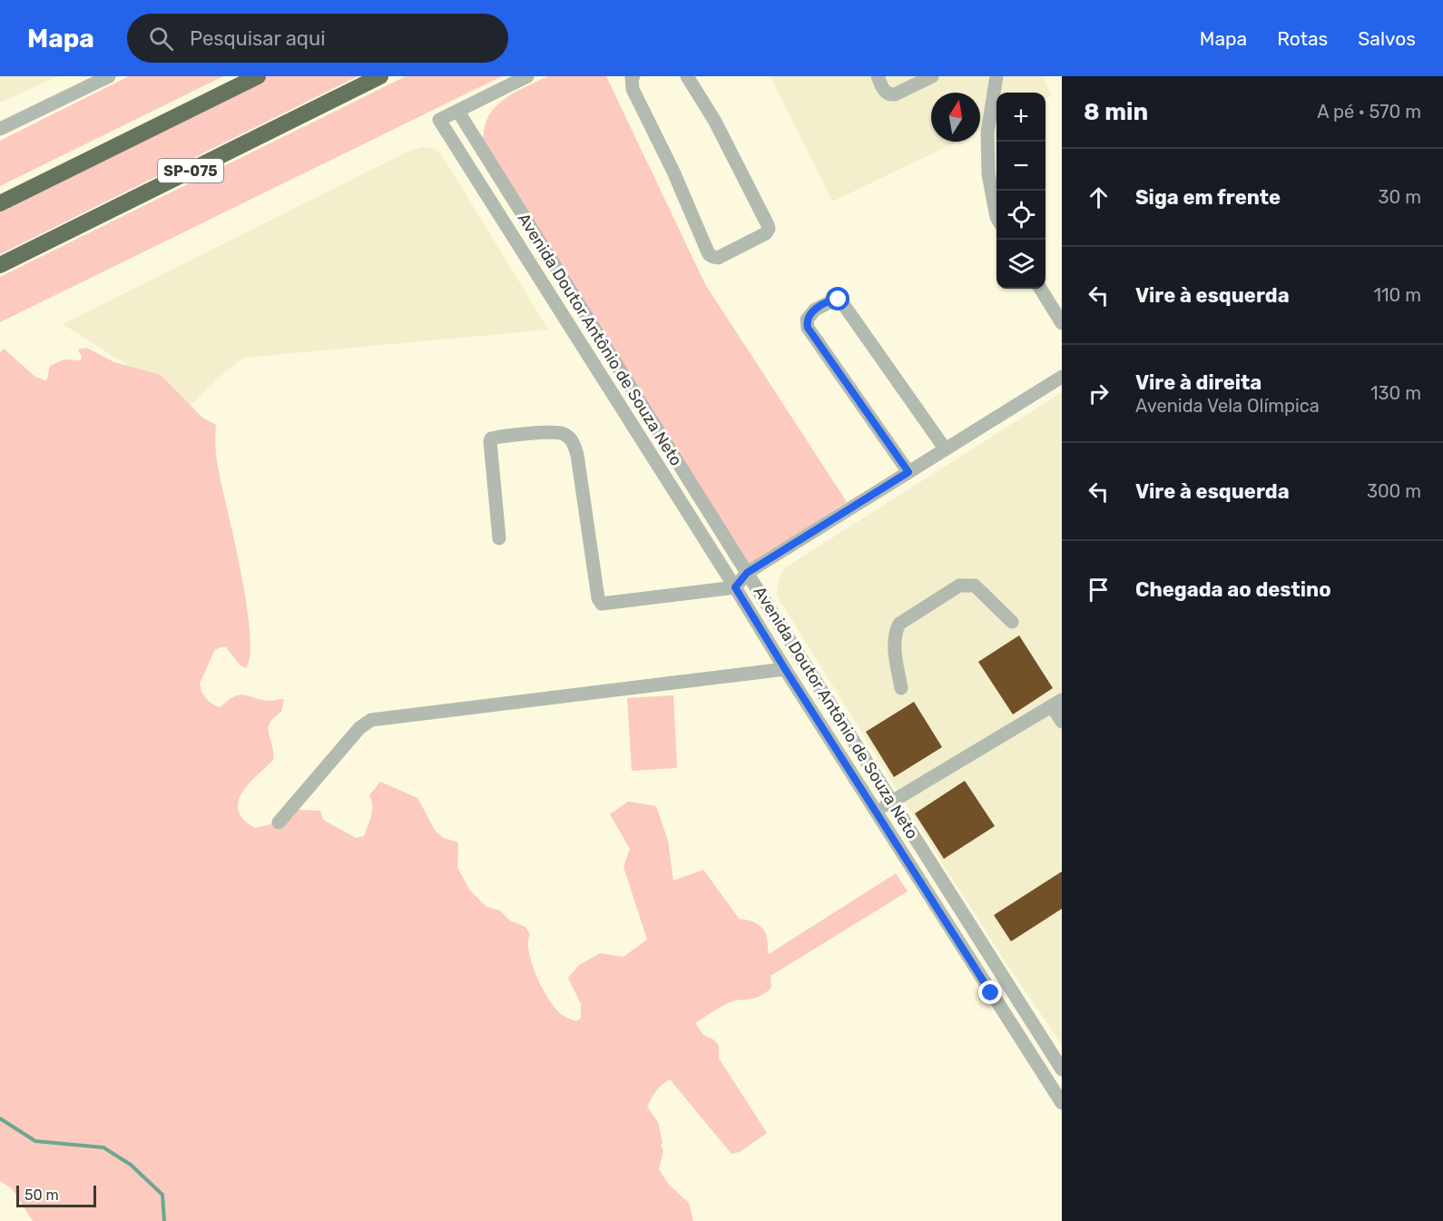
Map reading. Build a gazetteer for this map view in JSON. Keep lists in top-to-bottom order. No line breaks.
{"streets":{"highway":["SP-075"],"street":["Avenida Doutor Antônio de Souza Neto"]},"scale_bar":"50 m","north":"top","page":{"header":"Mapa","search":"Pesquisar aqui","nav":["Mapa","Rotas","Salvos"],"heading":["8 min","A pé · 570 m"],"map_buttons":["+","−"],"list":[["Siga em frente","30 m"],["Vire à esquerda","110 m"],["Vire à direita","Avenida Vela Olímpica","130 m"],["Vire à esquerda","300 m"],"Chegada ao destino"],"scale":"50 m"}}
